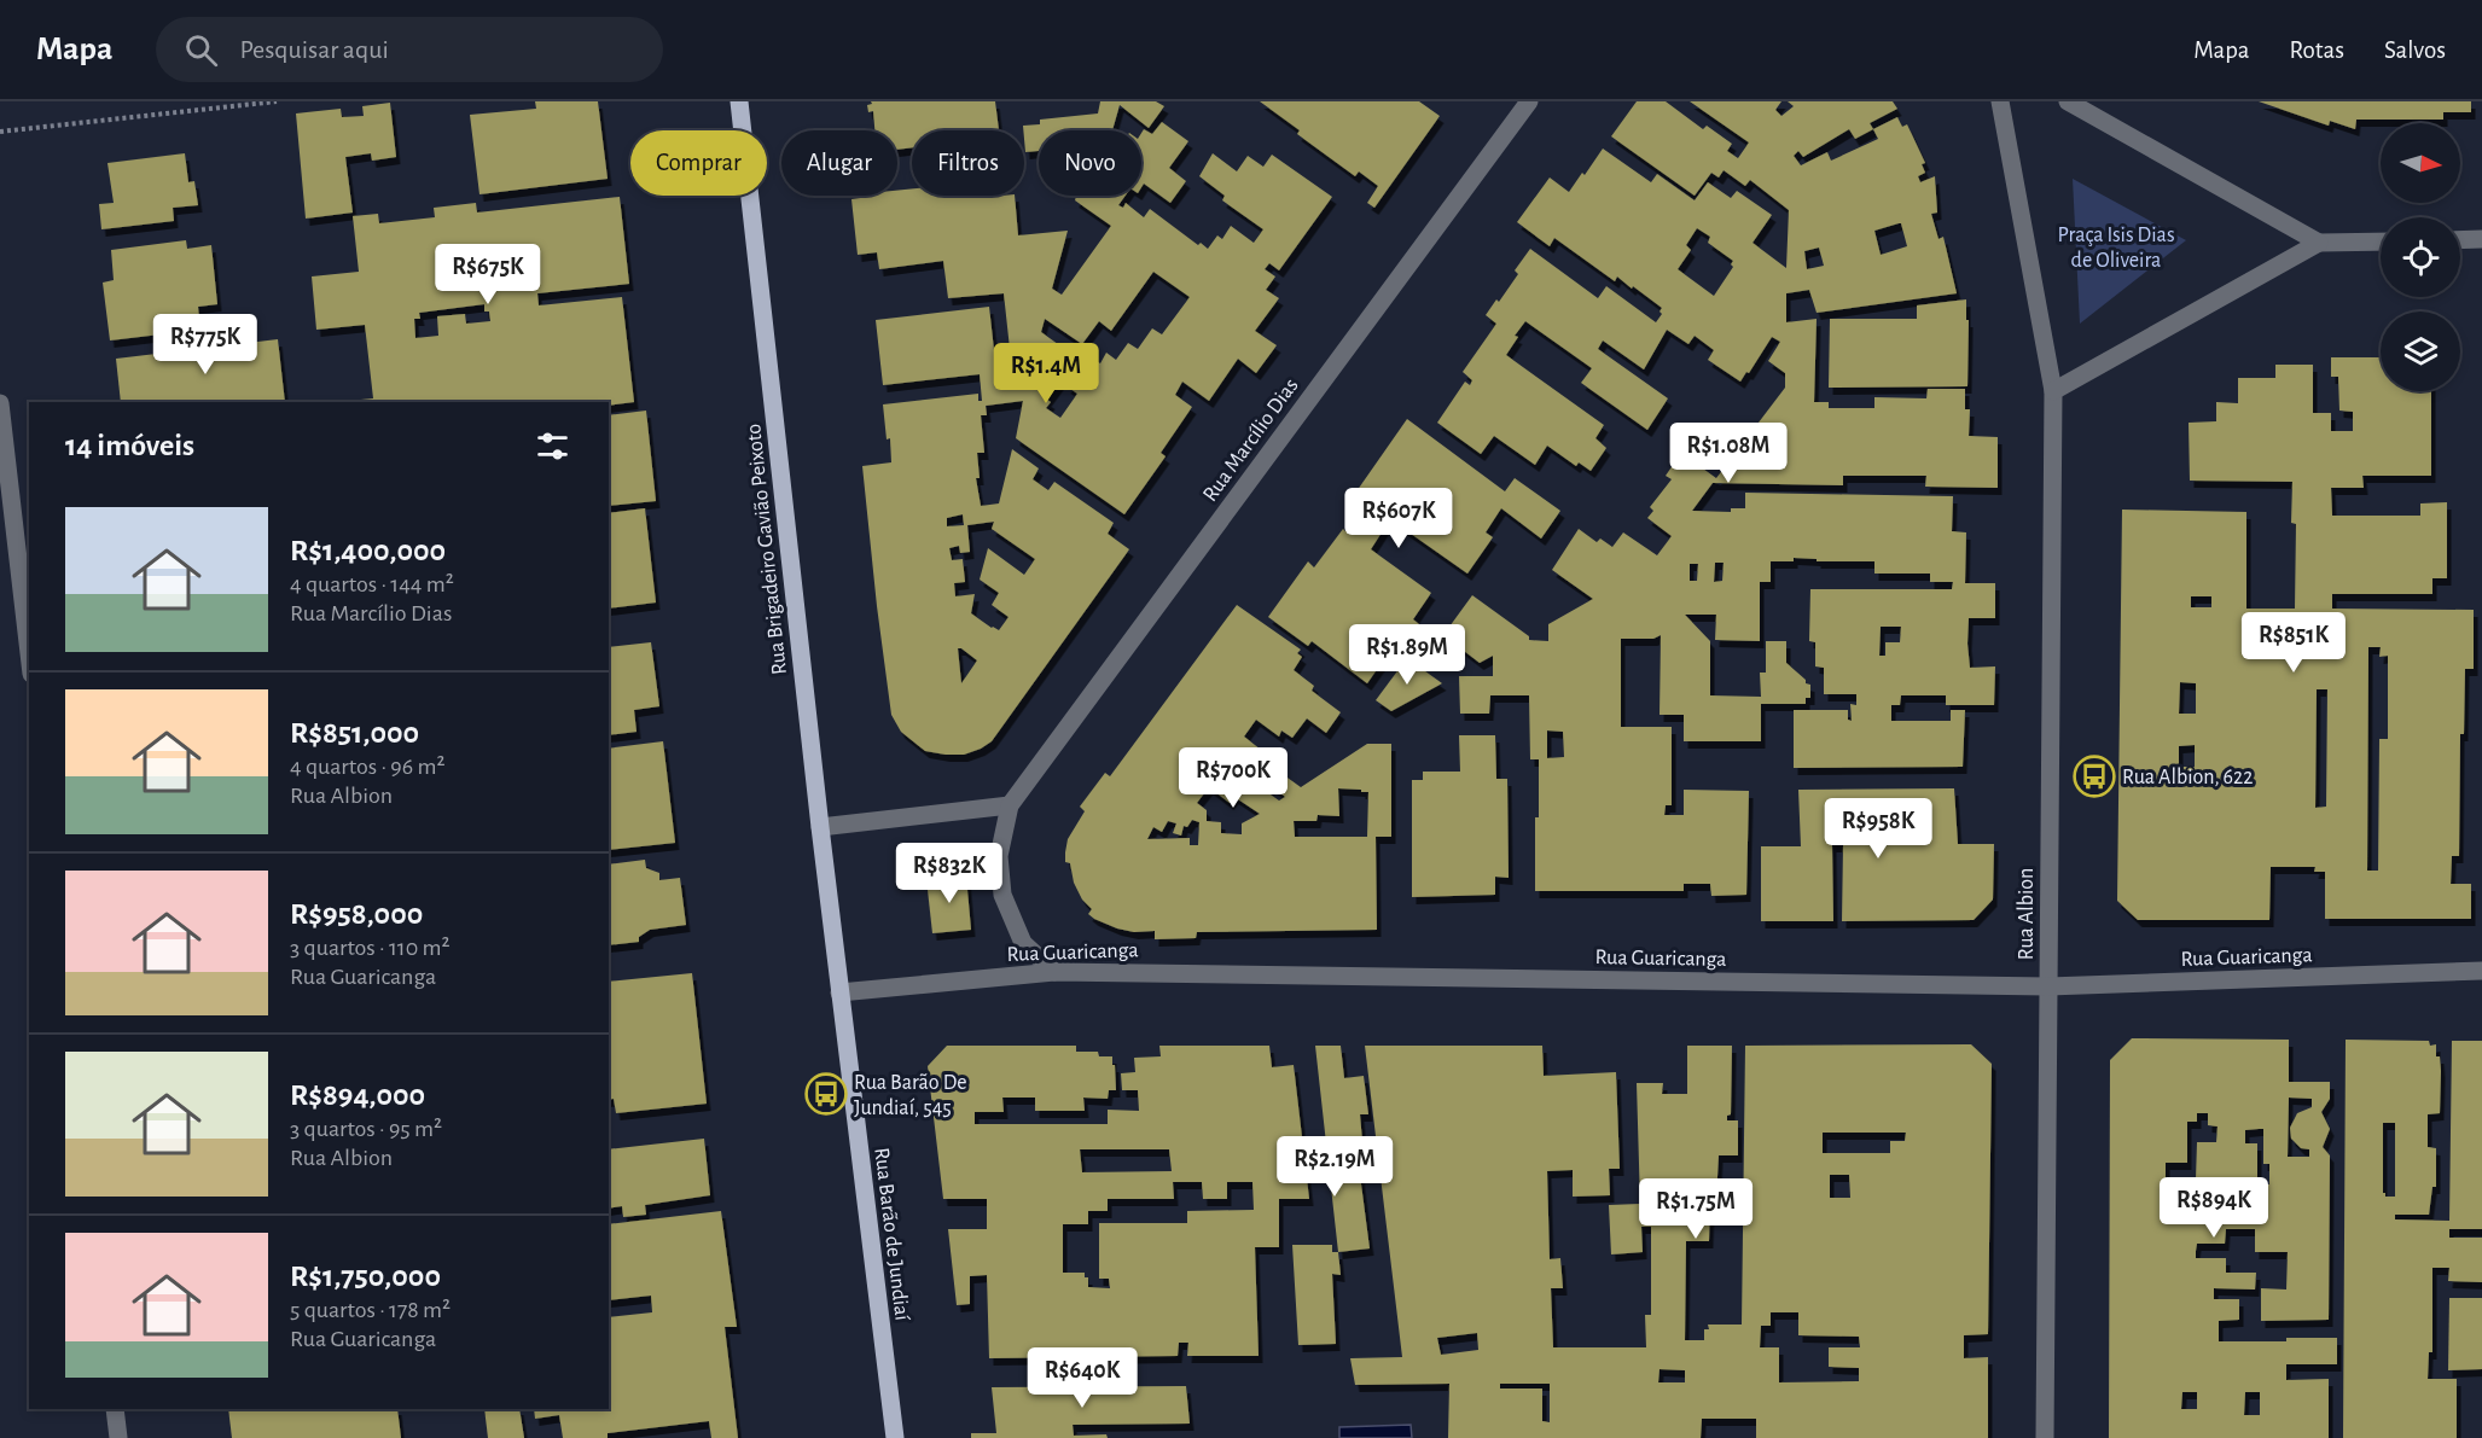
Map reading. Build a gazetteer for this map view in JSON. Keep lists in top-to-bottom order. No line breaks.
{"streets":{"main road":["Rua Brigadeiro Gavião Peixoto","Rua Barão de Jundiaí"],"street":["Rua Marcílio Dias","Rua Albion","Rua Guaricanga"]},"crossings":[["Rua Marcílio Dias","Rua Guaricanga"],["Rua Brigadeiro Gavião Peixoto","Rua Guaricanga"],["Rua Brigadeiro Gavião Peixoto","Rua Barão de Jundiaí"],["Rua Albion","Rua Guaricanga"],["Rua Guaricanga","Rua Barão de Jundiaí"]],"parks":["Praça Isis Dias de Oliveira"],"places":{"bus stop":["Rua Albion, 622","Rua Barão De Jundiaí, 545"]},"north":"right","page":{"header":"Mapa","search":"Pesquisar aqui","nav":["Mapa","Rotas","Salvos"],"chip":["Comprar","Alugar","Filtros","Novo"],"price":["R$675K","R$775K","R$1.4M","R$1.08M","R$607K","R$851K","R$1.89M","R$700K","R$958K","R$832K","R$2.19M","R$894K","R$1.75M","R$640K"],"heading":"14 imóveis","list":[{"name":"R$1,400,000","note":"4 quartos · 144 m² · Rua Marcílio Dias"},{"name":"R$851,000","note":"4 quartos · 96 m² · Rua Albion"},{"name":"R$958,000","note":"3 quartos · 110 m² · Rua Guaricanga"},{"name":"R$894,000","note":"3 quartos · 95 m² · Rua Albion"},{"name":"R$1,750,000","note":"5 quartos · 178 m² · Rua Guaricanga"}]}}
